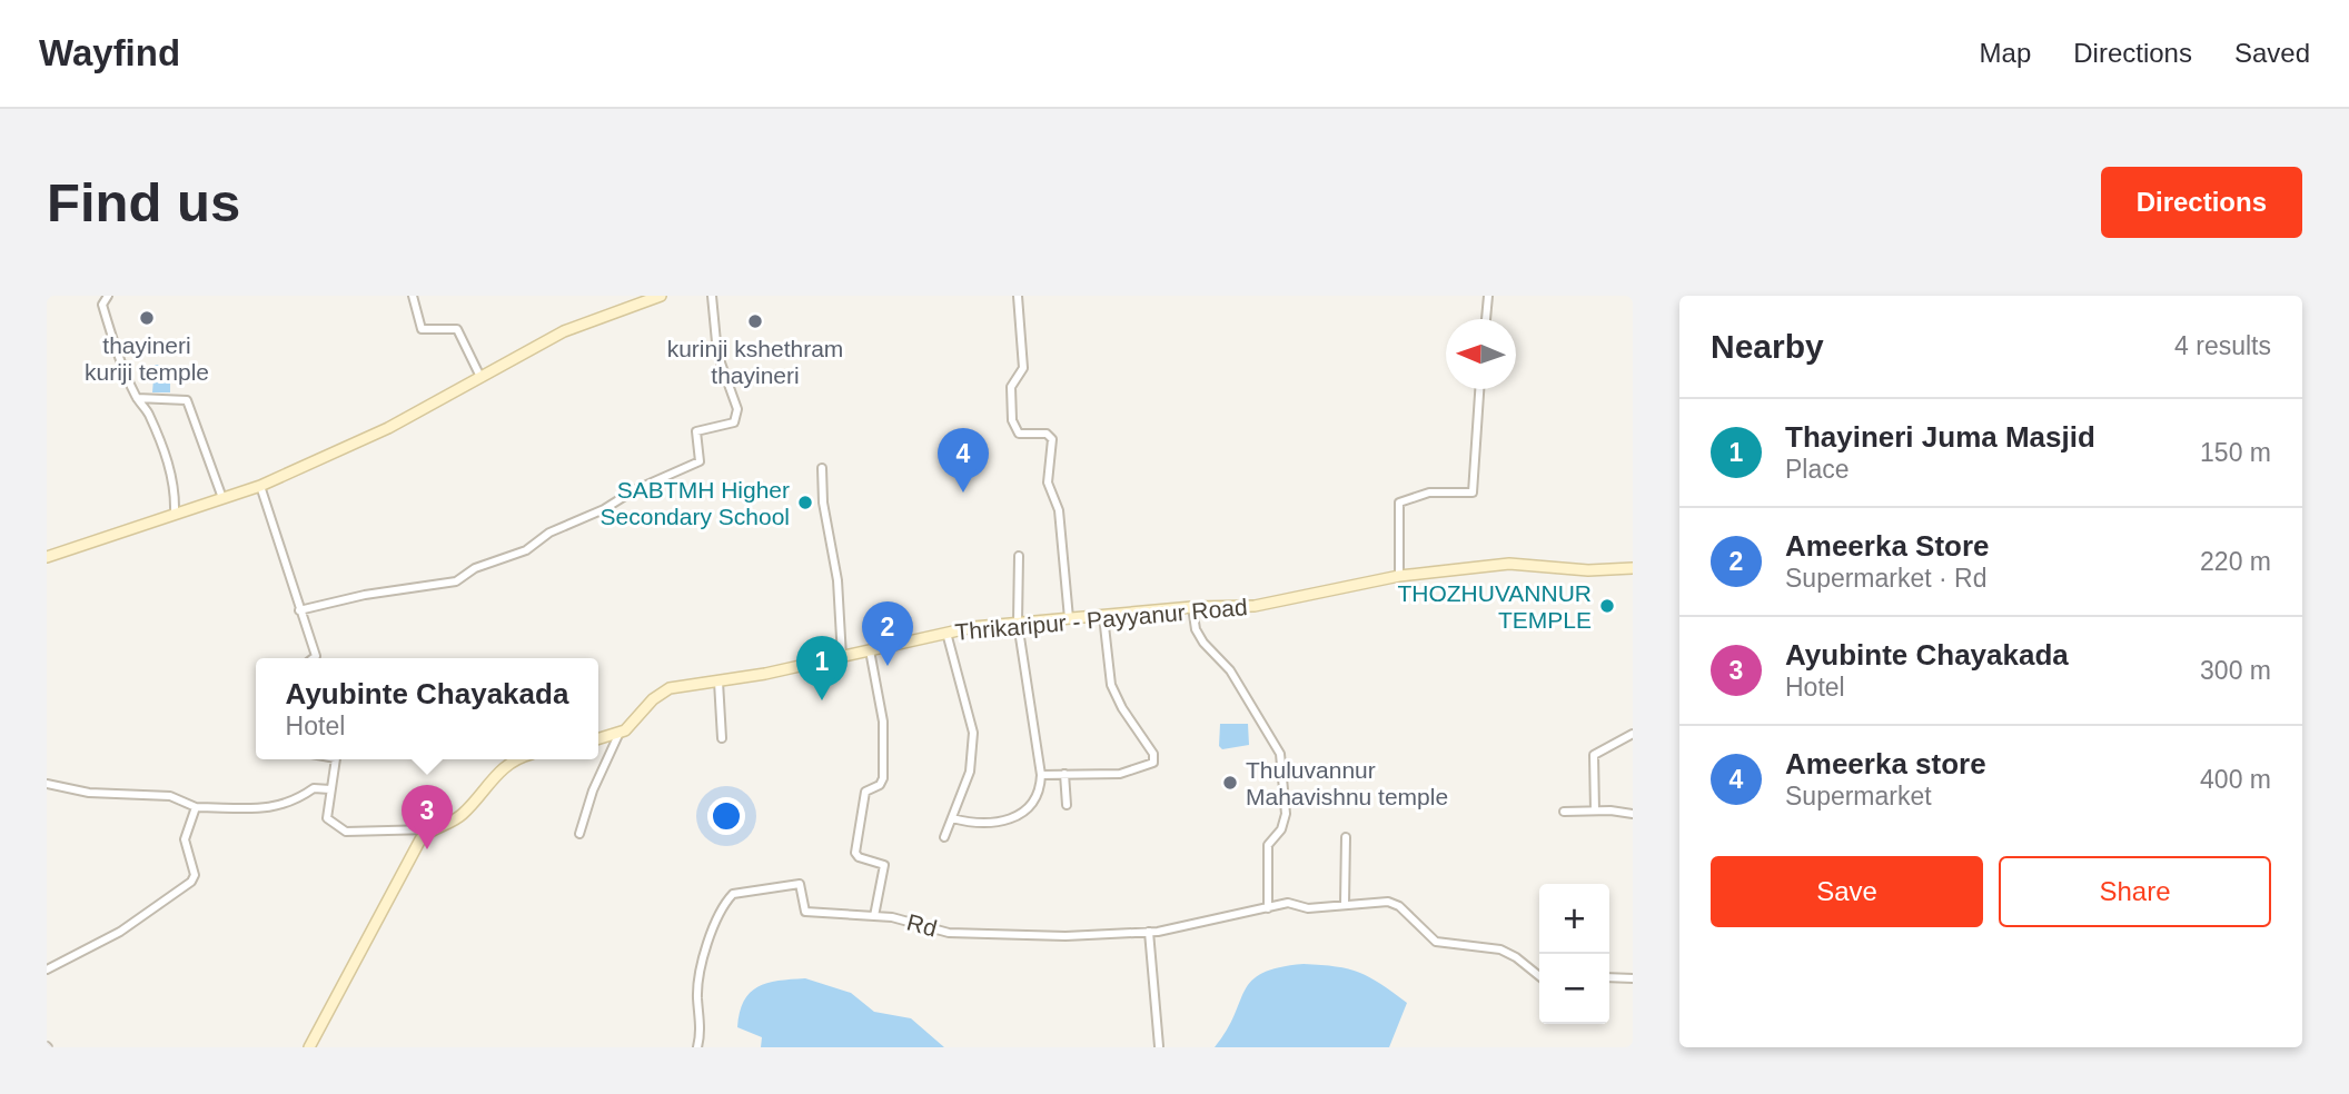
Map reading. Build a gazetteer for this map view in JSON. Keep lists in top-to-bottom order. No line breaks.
{"streets":{"main road":["Thrikaripur - Payyanur Road"],"street":["Rd"]},"crossings":[["Thrikaripur - Payyanur Road","Rd"]],"places":["thayineri kuriji temple","kurinji kshethram thayineri","SABTMH Higher Secondary School","THOZHUVANNUR TEMPLE","Thuluvannur Mahavishnu temple"],"north":"left","page":{"header":"Wayfind","nav":["Map","Directions","Saved"],"buttons":["Directions",["Save","Share"]],"title":"Find us","heading":["Nearby","4 results"],"list":[{"mark":"1","name":"Thayineri Juma Masjid","note":"Place","value":"150 m"},{"mark":"2","name":"Ameerka Store","note":"Supermarket · Rd","value":"220 m"},{"mark":"3","name":"Ayubinte Chayakada","note":"Hotel","value":"300 m"},{"mark":"4","name":"Ameerka store","note":"Supermarket","value":"400 m"}],"pins":["4","2","1","3"],"popup":["Ayubinte Chayakada","Hotel"],"map_buttons":["+","−"]}}
